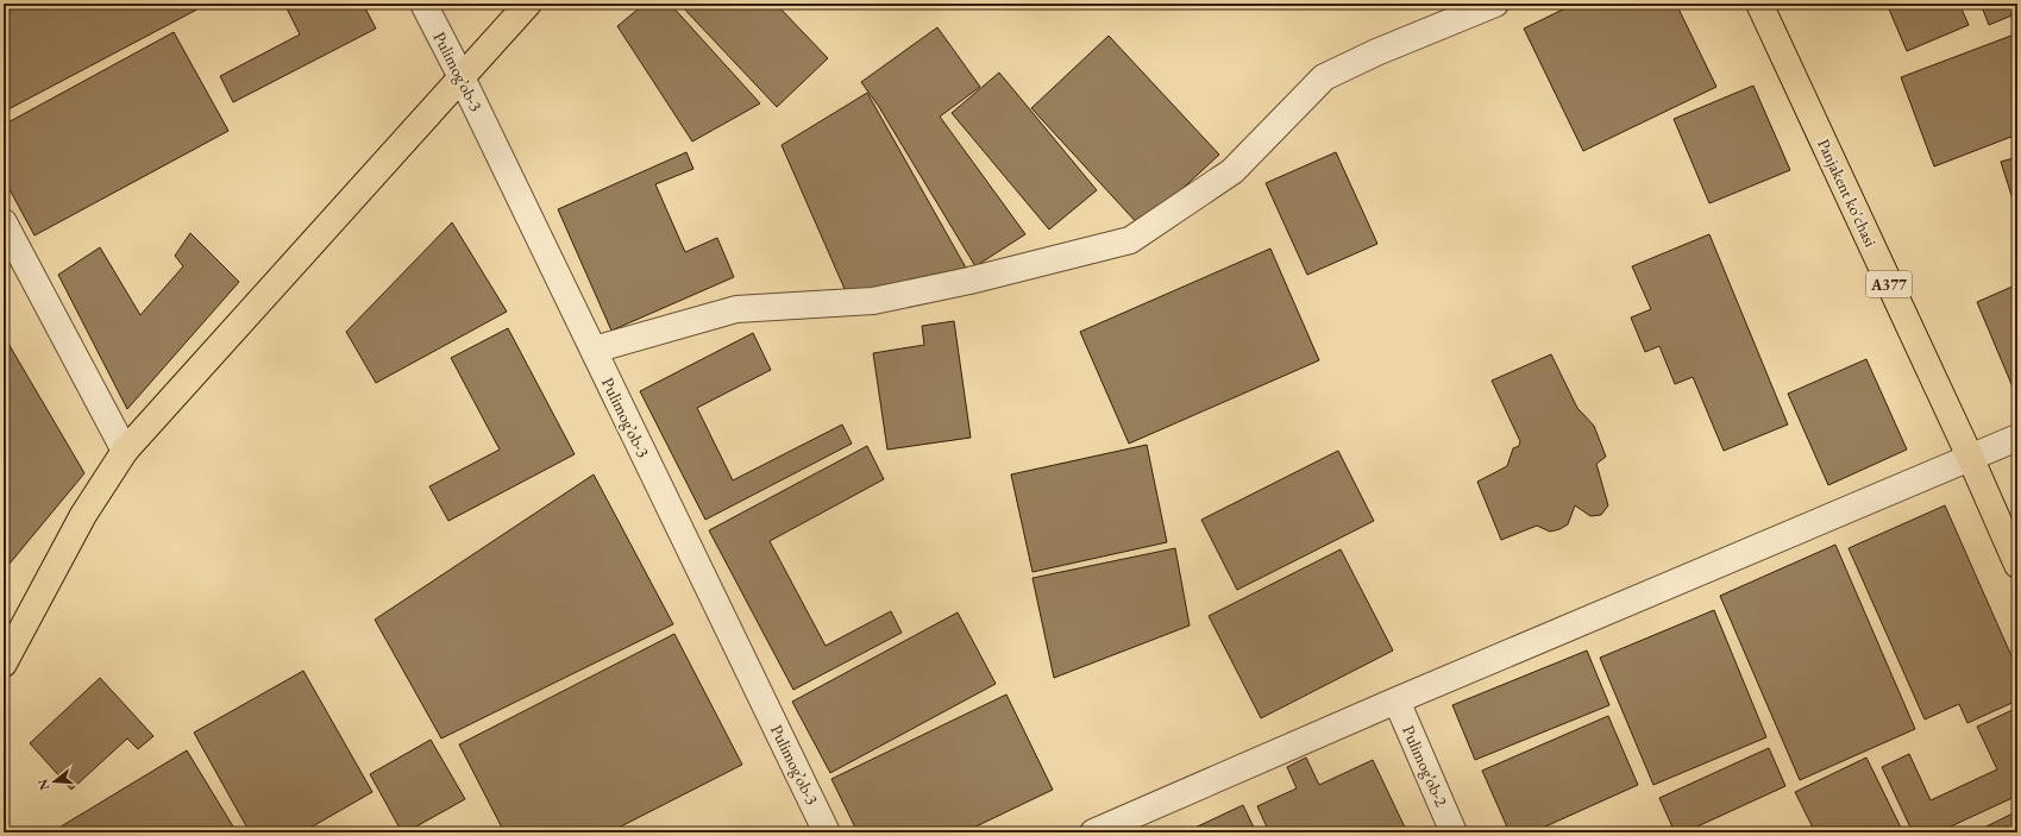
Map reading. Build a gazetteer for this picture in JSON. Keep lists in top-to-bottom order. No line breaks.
{"streets":{"main road":["Panjakent ko'chasi","A377"],"street":["Pulimog’ob-3","Pulimog’ob-2"]},"north":"left"}
